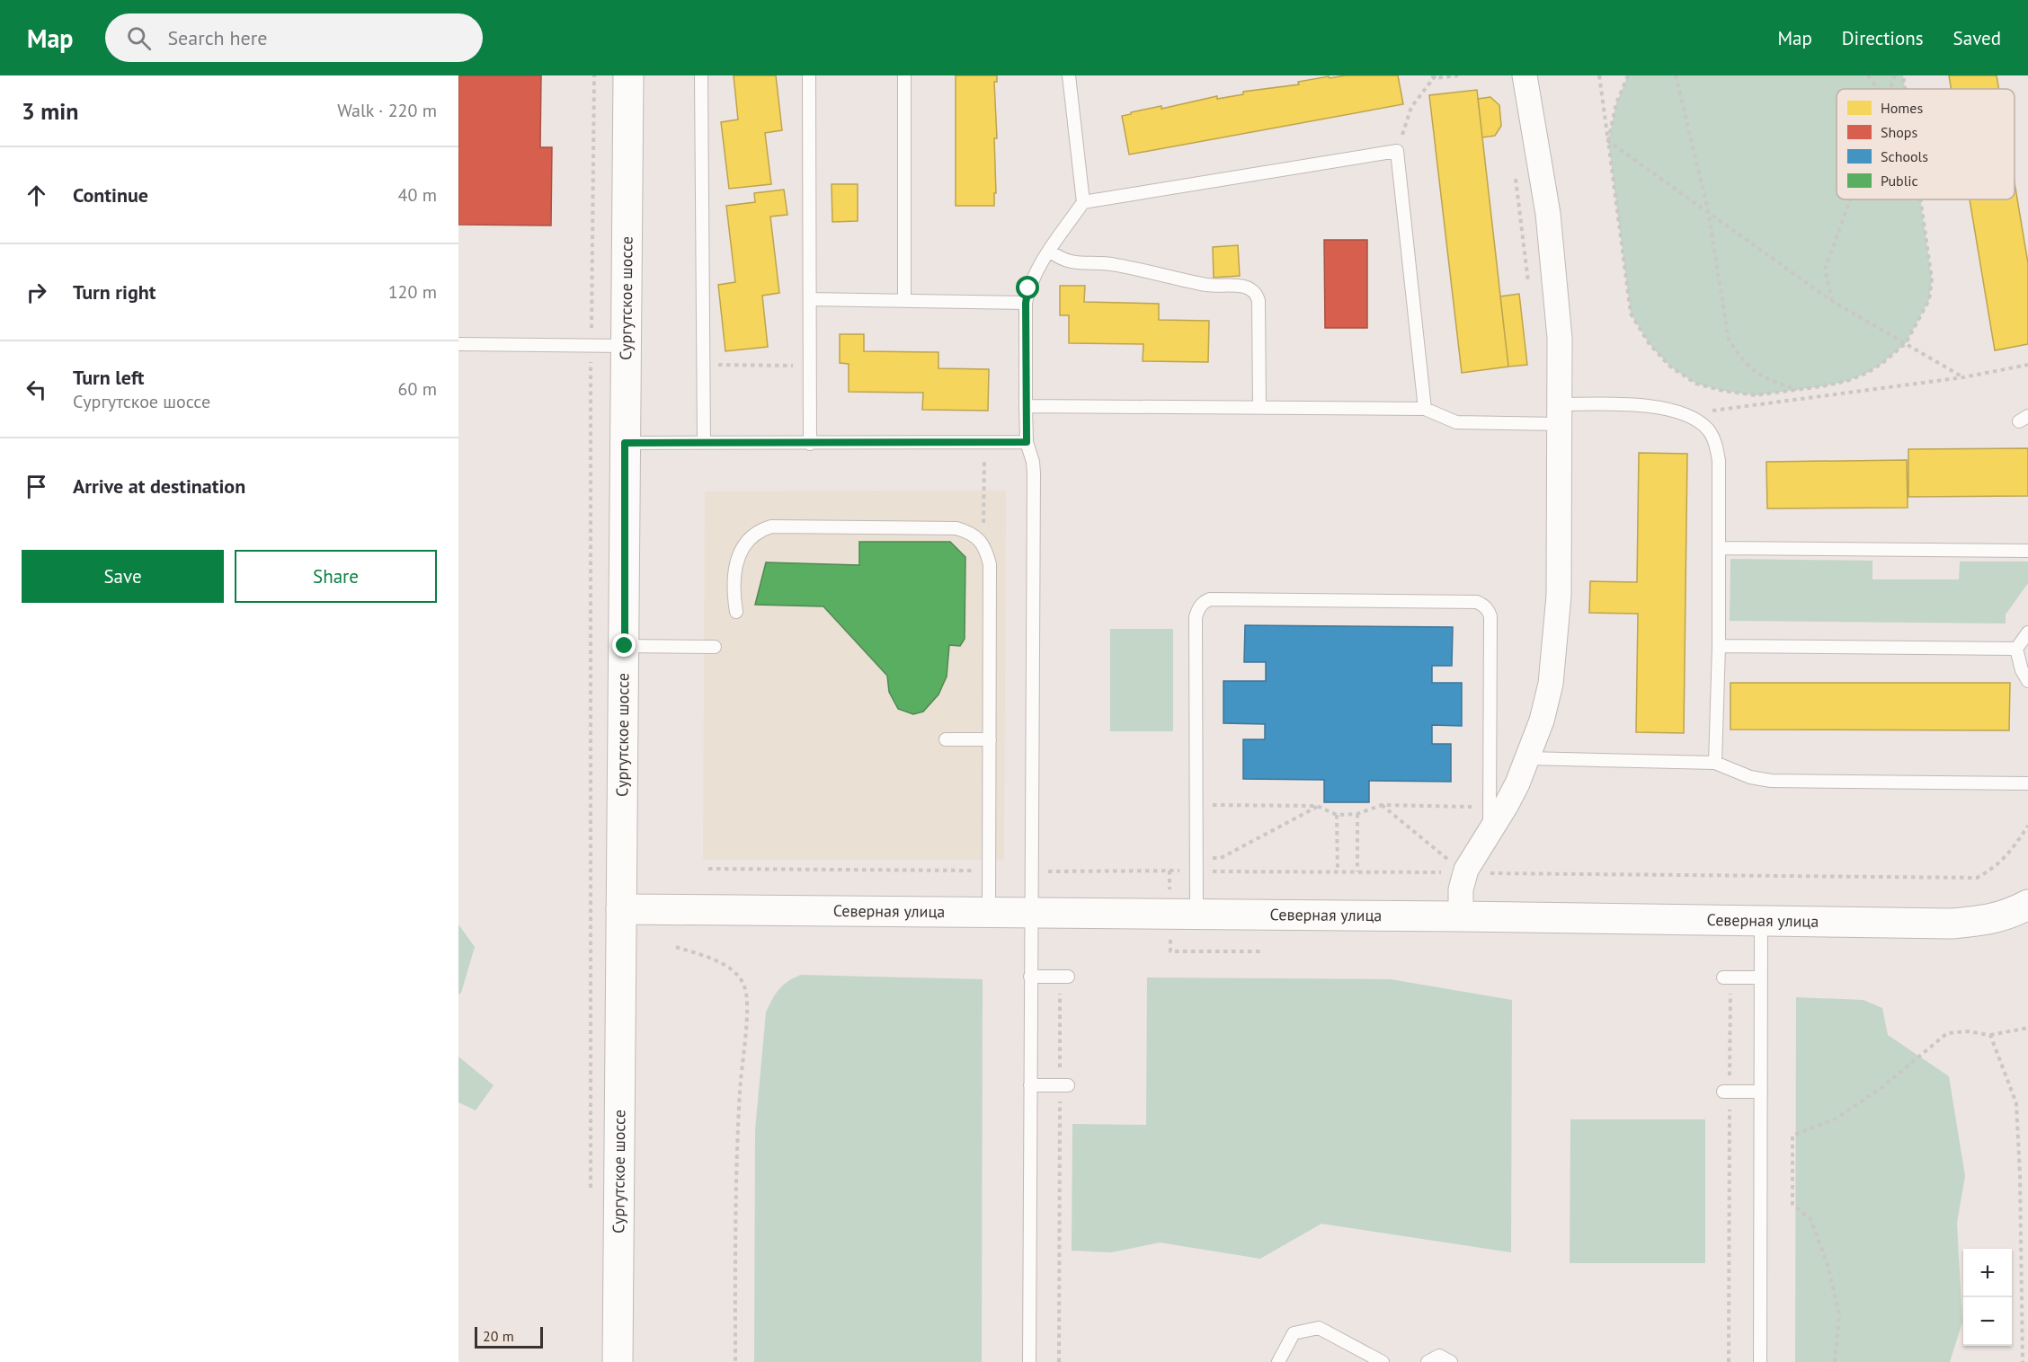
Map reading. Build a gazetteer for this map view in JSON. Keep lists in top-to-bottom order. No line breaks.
{"streets":{"street":["Сургутское шоссе","Северная улица"]},"crossings":[["Сургутское шоссе","Северная улица"]],"legend":["Homes","Shops","Schools","Public"],"scale_bar":"20 m","page":{"header":"Map","search":"Search here","nav":["Map","Directions","Saved"],"heading":["3 min","Walk · 220 m"],"list":[["Continue","40 m"],["Turn right","120 m"],["Turn left","Сургутское шоссе","60 m"],"Arrive at destination"],"buttons":["Save","Share"],"map_buttons":["+","−"],"scale":"20 m"}}
